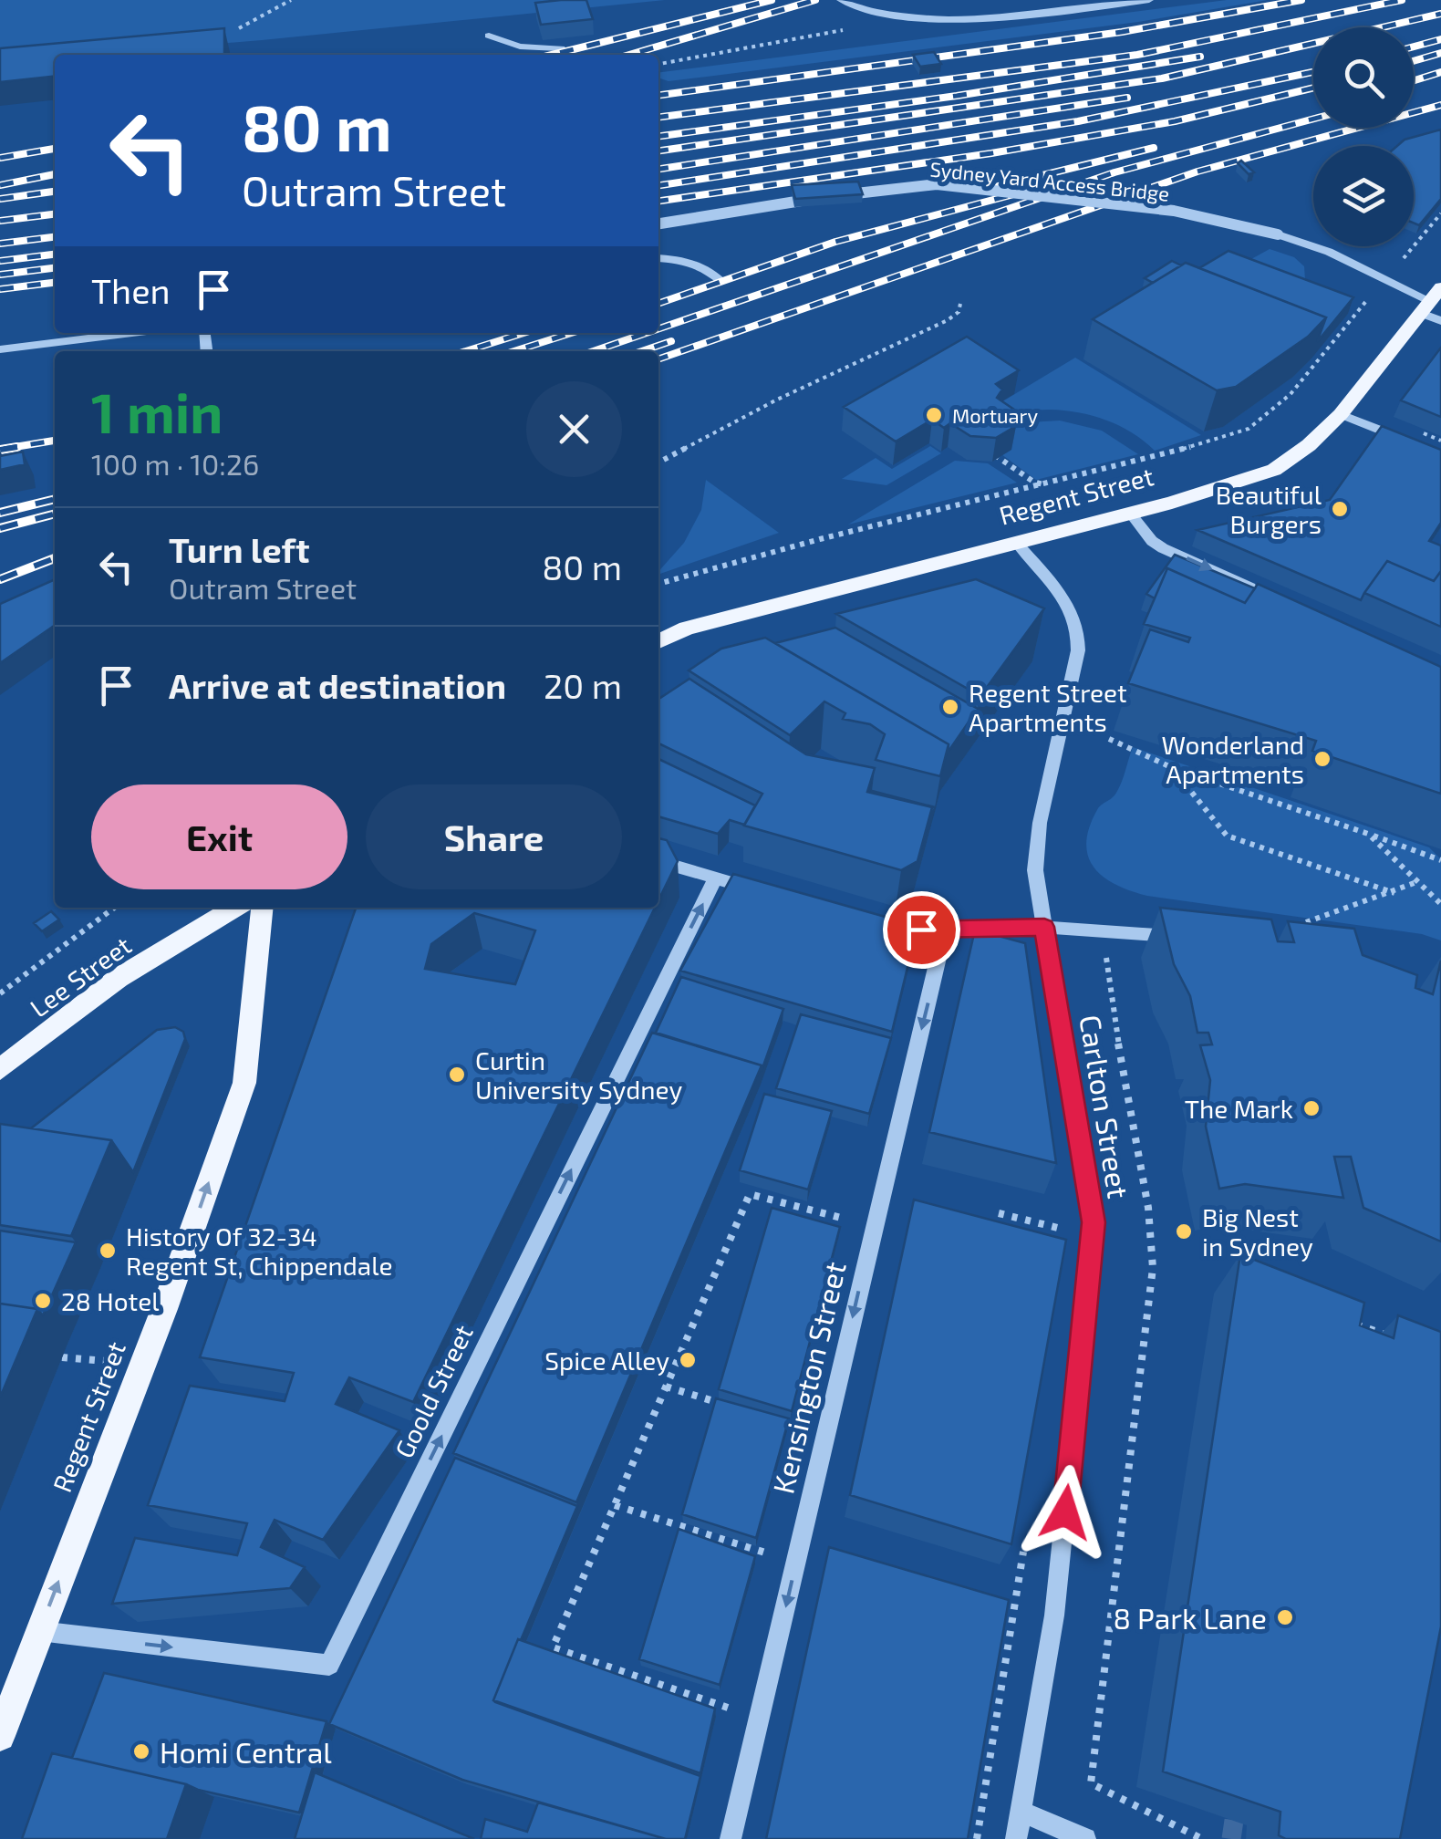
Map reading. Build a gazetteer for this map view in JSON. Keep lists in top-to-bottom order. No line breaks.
{"streets":{"main road":["Regent Street","Lee Street"],"street":["Sydney Yard Access Bridge","Carlton Street","Kensington Street","Goold Street"]},"crossings":[["Sydney Yard Access Bridge","Regent Street"],["Regent Street","Goold Street"]],"one_way":["Regent Street","Kensington Street","Goold Street"],"places":["Mortuary","Beautiful Burgers","Regent Street Apartments","Wonderland Apartments","Curtin University Sydney","The Mark","Big Nest in Sydney","History Of 32-34 Regent St, Chippendale","28 Hotel","Spice Alley","8 Park Lane","Homi Central"],"page":{"turn":["80 m","Outram Street"],"then":"Then","heading":["1 min","100 m · 10:26"],"list":[{"name":"Turn left","note":"Outram Street","value":"80 m"},{"name":"Arrive at destination","value":"20 m"}],"buttons":["Exit","Share"]}}
